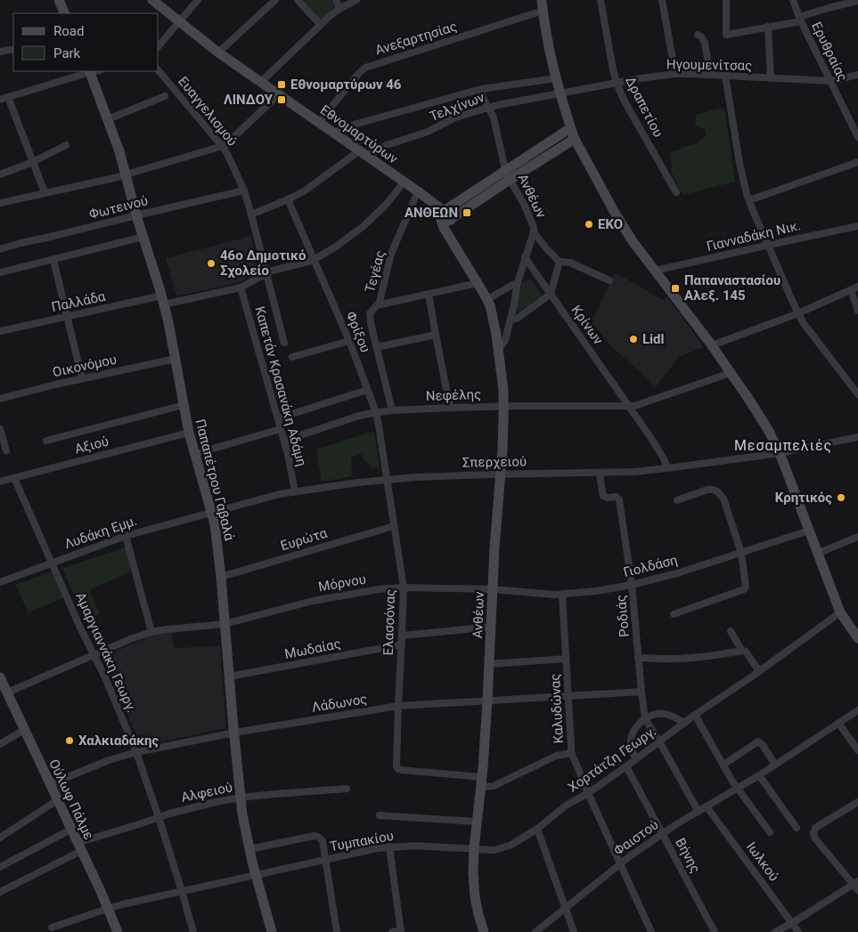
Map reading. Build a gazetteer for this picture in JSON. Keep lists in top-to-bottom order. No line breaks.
{"streets":{"street":["Ανεξαρτησίας","Ερυθραίας","Ηγουμενίτσας","Τελχίνων","Δραπετίου","Ευαγγελισμού","Εθνομαρτύρων","Ανθέων","Φωτεινού","Γιανναδάκη Νικ.","Τεγέας","Παλλάδα","Κρίνων","Φρίξου","Οικονόμου","Καπετάν Κρασανάκη Αδάμη","Νεφέλης","Αξιού","Σπερχειού","Παπαπέτρου Γαβαλά","Λυδάκη Εμμ.","Ευρώτα","Γιολδάση","Μόρνου","Ροδιάς","Ελασσόνας","Μωδαίας","Αμαργιαννάκη Γεωργ.","Λάδωνος","Καλυδώνας","Χορτάτζη Γεωργ.","Αλφειού","Ούλωφ Πάλμε","Φαιστού","Τυμπακίου","Βήνης","Ιωλκού"]},"crossings":[["Ανεξαρτησίας","Εθνομαρτύρων"],["Ερυθραίας","Ηγουμενίτσας"],["Ηγουμενίτσας","Τελχίνων"],["Ηγουμενίτσας","Δραπετίου"],["Τελχίνων","Ευαγγελισμού"],["Τελχίνων","Εθνομαρτύρων"],["Τελχίνων","Ανθέων"],["Τελχίνων","Φρίξου"],["Ευαγγελισμού","Φωτεινού"],["Εθνομαρτύρων","Ανθέων"],["Εθνομαρτύρων","Τεγέας"],["Ανθέων","Κρίνων"],["Ανθέων","Νεφέλης"],["Ανθέων","Σπερχειού"],["Ανθέων","Γιολδάση"],["Ανθέων","Μόρνου"],["Ανθέων","Ελασσόνας"],["Ανθέων","Λάδωνος"],["Ανθέων","Χορτάτζη Γεωργ."],["Ανθέων","Τυμπακίου"],["Φωτεινού","Παπαπέτρου Γαβαλά"],["Τεγέας","Νεφέλης"],["Παλλάδα","Παπαπέτρου Γαβαλά"],["Κρίνων","Νεφέλης"],["Φρίξου","Νεφέλης"],["Φρίξου","Σπερχειού"],["Φρίξου","Ελασσόνας"],["Οικονόμου","Παπαπέτρου Γαβαλά"],["Καπετάν Κρασανάκη Αδάμη","Νεφέλης"],["Καπετάν Κρασανάκη Αδάμη","Σπερχειού"],["Αξιού","Παπαπέτρου Γαβαλά"],["Αξιού","Αμαργιαννάκη Γεωργ."],["Σπερχειού","Παπαπέτρου Γαβαλά"],["Σπερχειού","Λυδάκη Εμμ."],["Σπερχειού","Ροδιάς"],["Σπερχειού","Ελασσόνας"],["Παπαπέτρου Γαβαλά","Λυδάκη Εμμ."],["Παπαπέτρου Γαβαλά","Ευρώτα"],["Παπαπέτρου Γαβαλά","Μόρνου"],["Παπαπέτρου Γαβαλά","Μωδαίας"],["Παπαπέτρου Γαβαλά","Λάδωνος"],["Παπαπέτρου Γαβαλά","Αλφειού"],["Παπαπέτρου Γαβαλά","Τυμπακίου"],["Λυδάκη Εμμ.","Αμαργιαννάκη Γεωργ."],["Ευρώτα","Ελασσόνας"],["Γιολδάση","Μόρνου"],["Γιολδάση","Ροδιάς"],["Γιολδάση","Καλυδώνας"],["Μόρνου","Ελασσόνας"],["Μόρνου","Αμαργιαννάκη Γεωργ."],["Μόρνου","Ούλωφ Πάλμε"],["Ροδιάς","Λάδωνος"],["Ροδιάς","Χορτάτζη Γεωργ."],["Ελασσόνας","Μωδαίας"],["Ελασσόνας","Λάδωνος"],["Αμαργιαννάκη Γεωργ.","Λάδωνος"],["Αμαργιαννάκη Γεωργ.","Αλφειού"],["Αμαργιαννάκη Γεωργ.","Τυμπακίου"],["Λάδωνος","Καλυδώνας"],["Λάδωνος","Ούλωφ Πάλμε"],["Καλυδώνας","Χορτάτζη Γεωργ."],["Καλυδώνας","Φαιστού"],["Χορτάτζη Γεωργ.","Τυμπακίου"],["Χορτάτζη Γεωργ.","Βήνης"],["Αλφειού","Ούλωφ Πάλμε"],["Ούλωφ Πάλμε","Τυμπακίου"],["Φαιστού","Βήνης"],["Φαιστού","Ιωλκού"]],"districts":["Μεσαμπελιές"],"places":{"transit":["Εθνομαρτύρων 46","ΛΙΝΔΟΥ","ΑΝΘΕΩΝ","Παπαναστασίου Αλεξ. 145"],"other":["EKO","46ο Δημοτικό Σχολείο","Lidl","Κρητικός","Χαλκιαδάκης"]},"legend":["Road","Park"]}
